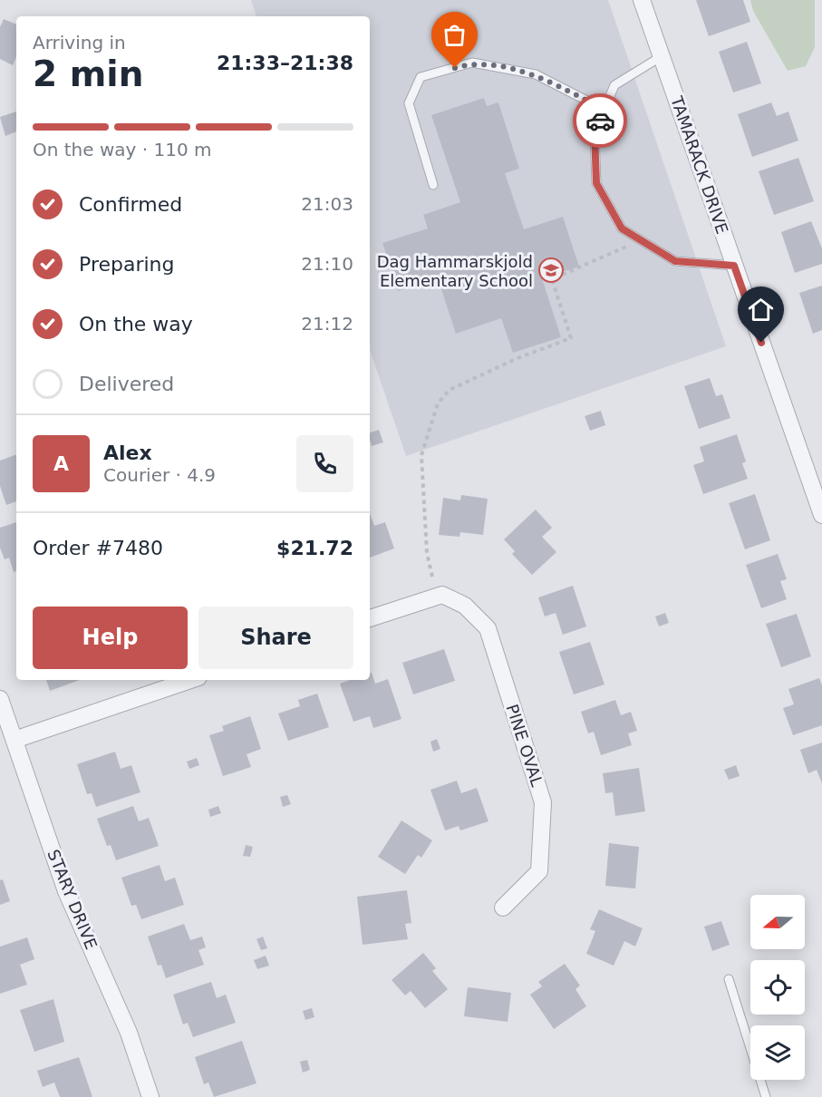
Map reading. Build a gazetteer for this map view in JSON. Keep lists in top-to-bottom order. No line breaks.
{"streets":{"street":["TAMARACK DRIVE","PINE OVAL","STARY DRIVE"]},"places":{"school or university":["Dag Hammarskjold Elementary School"]},"north":"left","page":{"heading":["2 min","Arriving in","21:33–21:38"],"panel":["Alex","Courier · 4.9","Order #7480","$21.72"],"bar":"On the way · 110 m","list":[["Confirmed","21:03"],["Preparing","21:10"],["On the way","21:12"],"Delivered"],"round":"A","buttons":["Help","Share"]}}
